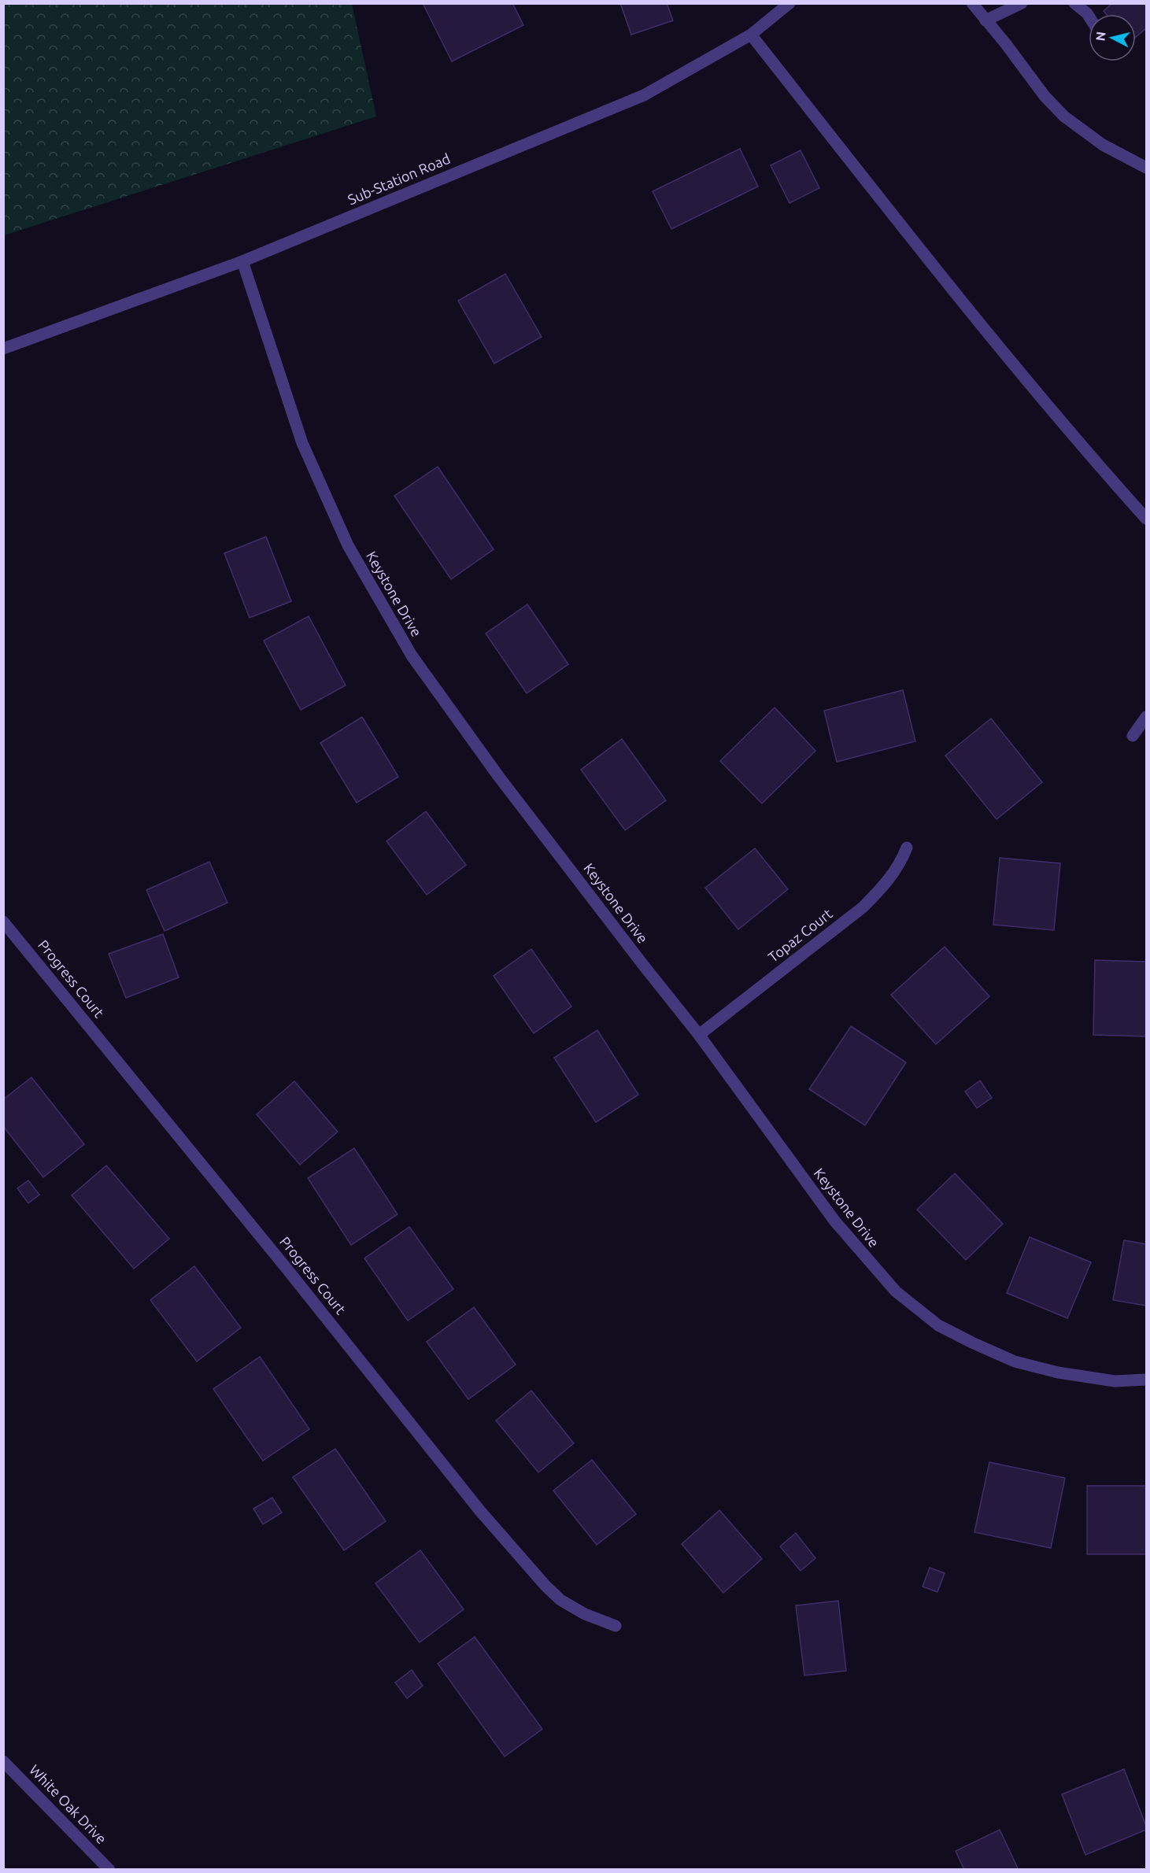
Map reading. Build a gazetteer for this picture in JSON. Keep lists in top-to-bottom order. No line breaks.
{"streets":{"street":["Sub-Station Road","Keystone Drive","Topaz Court","Progress Court","White Oak Drive"]},"crossings":[["Sub-Station Road","Keystone Drive"],["Keystone Drive","Topaz Court"]],"north":"left"}
